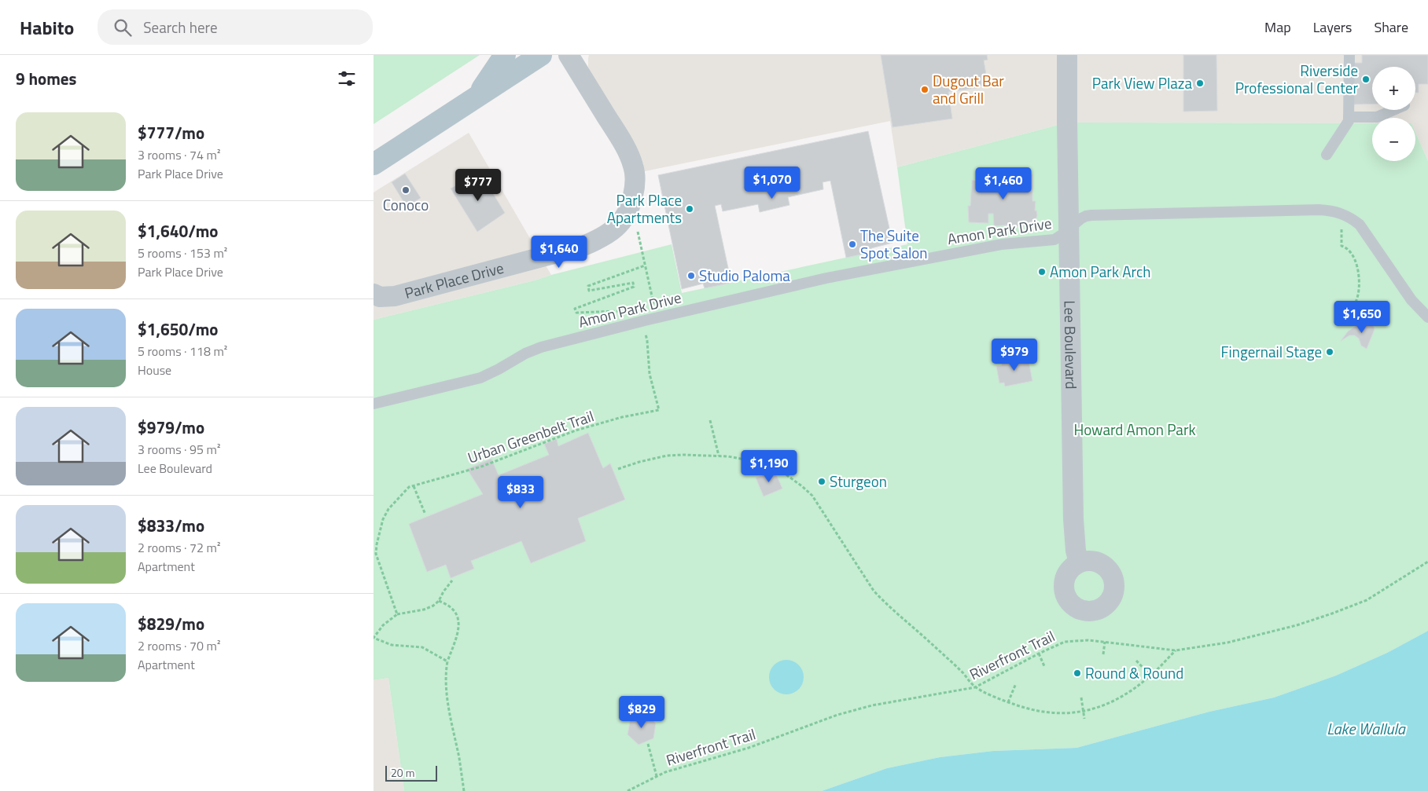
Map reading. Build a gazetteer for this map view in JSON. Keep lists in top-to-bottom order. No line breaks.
{"streets":{"street":["Park Place Drive","Lee Boulevard"],"lane":["Amon Park Drive"],"path":["Urban Greenbelt Trail","Riverfront Trail"]},"crossings":[["Amon Park Drive","Lee Boulevard"],["Amon Park Drive","Urban Greenbelt Trail"]],"water":["Lake Wallula"],"parks":["Howard Amon Park"],"places":["Riverside Professional Center","Park View Plaza","Dugout Bar and Grill","Conoco","Park Place Apartments","The Suite Spot Salon","Amon Park Arch","Studio Paloma","Fingernail Stage","Sturgeon","Round & Round"],"scale_bar":"20 m","page":{"header":"Habito","search":"Search here","nav":["Map","Layers","Share"],"heading":"9 homes","map_buttons":["+","−"],"list":[{"name":"$777/mo","note":"3 rooms · 74 m² · Park Place Drive"},{"name":"$1,640/mo","note":"5 rooms · 153 m² · Park Place Drive"},{"name":"$1,650/mo","note":"5 rooms · 118 m² · House"},{"name":"$979/mo","note":"3 rooms · 95 m² · Lee Boulevard"},{"name":"$833/mo","note":"2 rooms · 72 m² · Apartment"},{"name":"$829/mo","note":"2 rooms · 70 m² · Apartment"}],"price":["$1,070","$1,460","$777","$1,640","$1,650","$979","$1,190","$833","$829"],"scale":"20 m"}}
